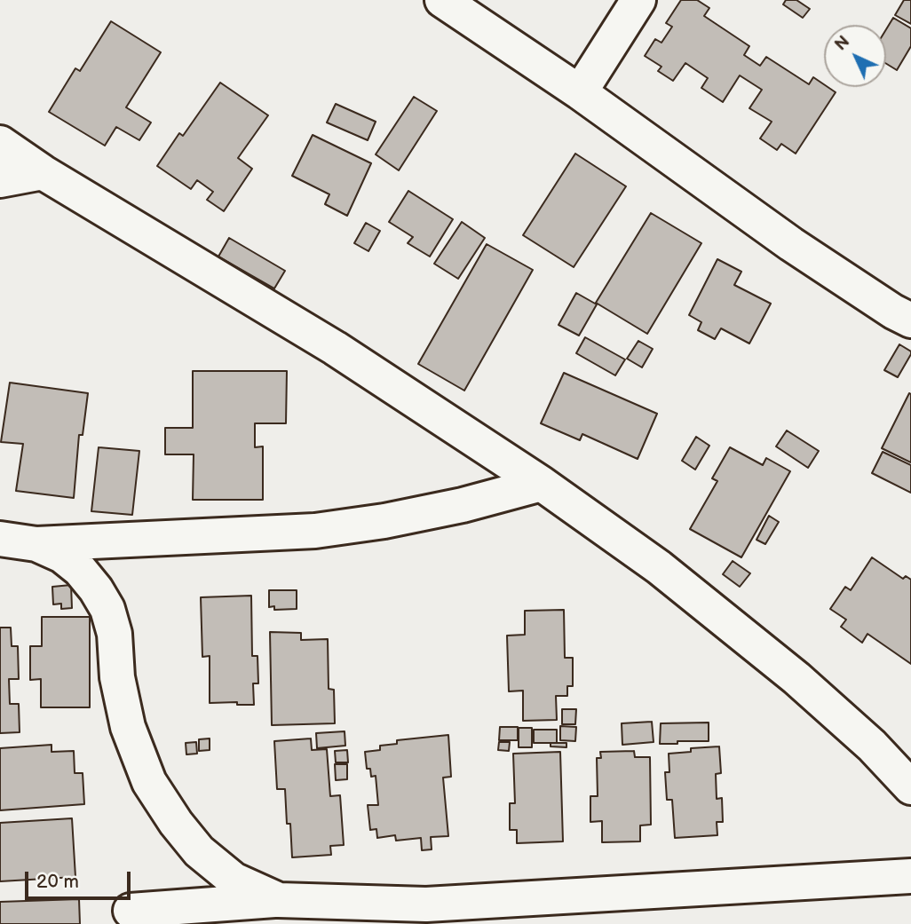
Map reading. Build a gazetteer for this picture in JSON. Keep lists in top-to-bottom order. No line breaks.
{"scale_bar":"20 m","north":"top left"}
